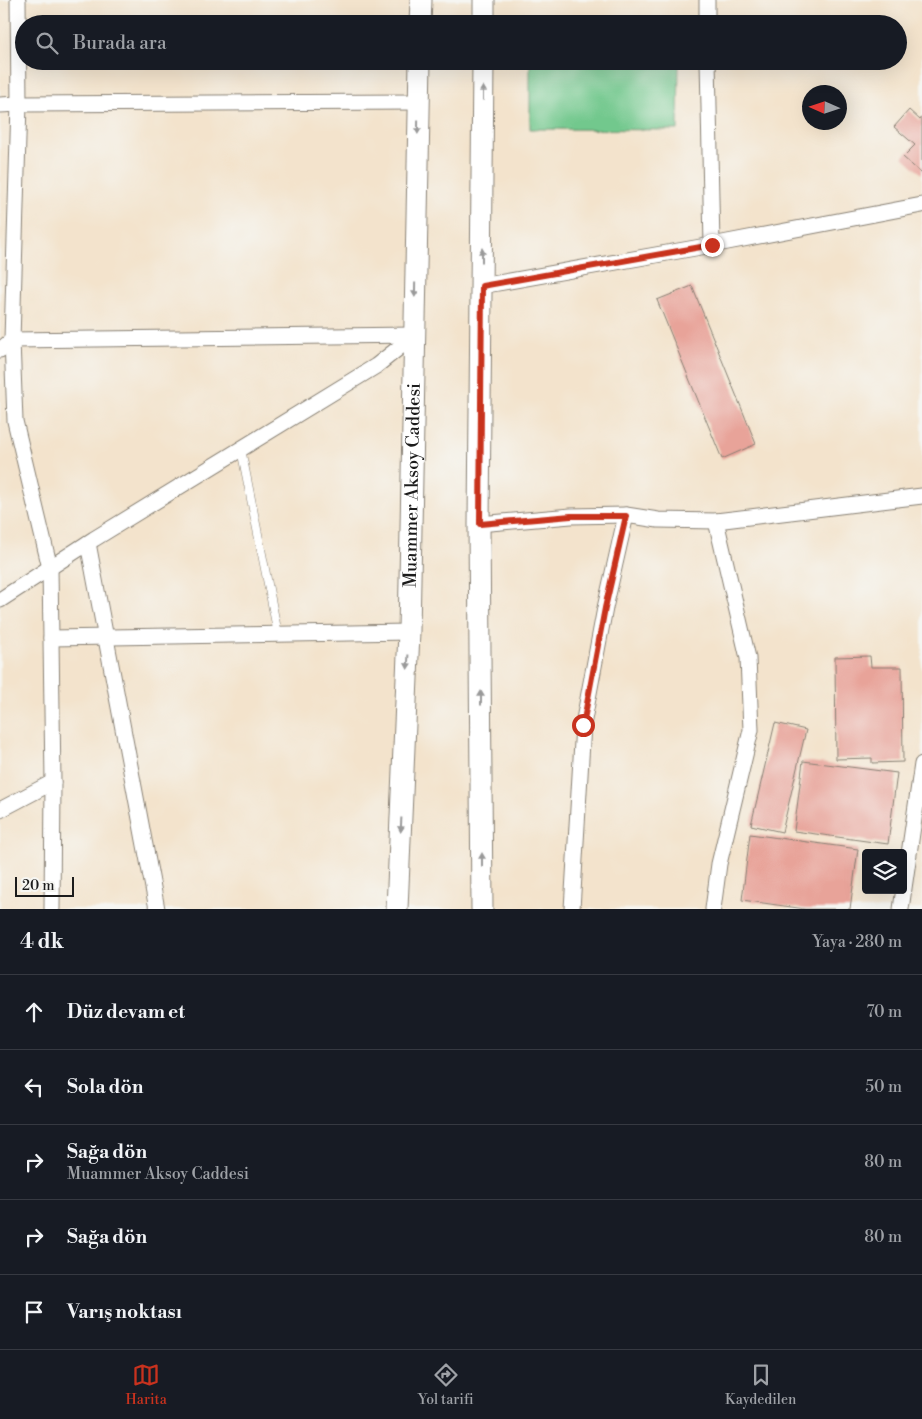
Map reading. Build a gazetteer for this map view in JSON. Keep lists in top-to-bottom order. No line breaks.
{"streets":{"main road":["Muammer Aksoy Caddesi"]},"scale_bar":"20 m","north":"left","page":{"search":"Burada ara","scale":"20 m","heading":["4 dk","Yaya · 280 m"],"list":[["Düz devam et","70 m"],["Sola dön","50 m"],["Sağa dön","Muammer Aksoy Caddesi","80 m"],["Sağa dön","80 m"],"Varış noktası"],"nav":["Harita","Yol tarifi","Kaydedilen"]}}
